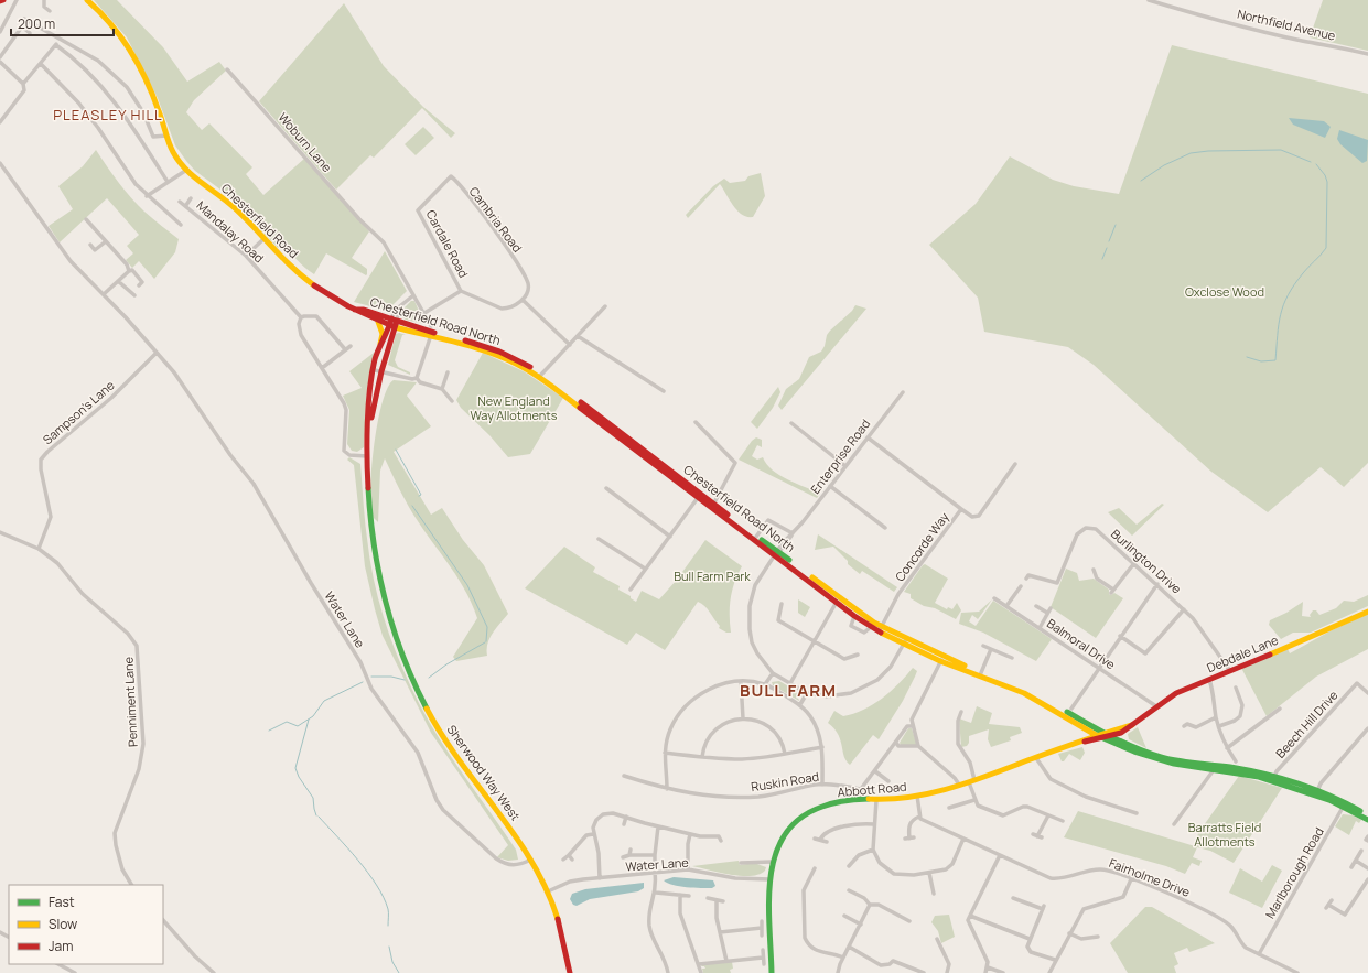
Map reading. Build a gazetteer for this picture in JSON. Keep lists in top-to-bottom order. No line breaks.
{"streets":{"main road":["Chesterfield Road","Chesterfield Road North","Debdale Lane","Sherwood Way West","Abbott Road"],"street":["Northfield Avenue","Woburn Lane","Cambria Road","Mandalay Road","Cardale Road","Sampson's Lane","Enterprise Road","Concorde Way","Burlington Drive","Water Lane","Balmoral Drive","Penniment Lane","Beech Hill Drive","Ruskin Road","Marlborough Road","Fairholme Drive"]},"crossings":[["Woburn Lane","Chesterfield Road North"],["Cambria Road","Cardale Road"],["Chesterfield Road","Chesterfield Road North"],["Chesterfield Road North","Enterprise Road"],["Chesterfield Road North","Concorde Way"],["Chesterfield Road North","Debdale Lane"],["Chesterfield Road North","Sherwood Way West"],["Chesterfield Road North","Abbott Road"],["Sampson's Lane","Water Lane"],["Sampson's Lane","Penniment Lane"],["Enterprise Road","Concorde Way"],["Burlington Drive","Debdale Lane"],["Water Lane","Sherwood Way West"],["Water Lane","Abbott Road"],["Balmoral Drive","Debdale Lane"],["Debdale Lane","Abbott Road"],["Marlborough Road","Fairholme Drive"]],"districts":["PLEASLEY HILL","BULL FARM"],"parks":["Oxclose Wood","New England Way Allotments","Bull Farm Park","Barratts Field Allotments"],"legend":["Fast","Slow","Jam"],"scale_bar":"200 m"}
